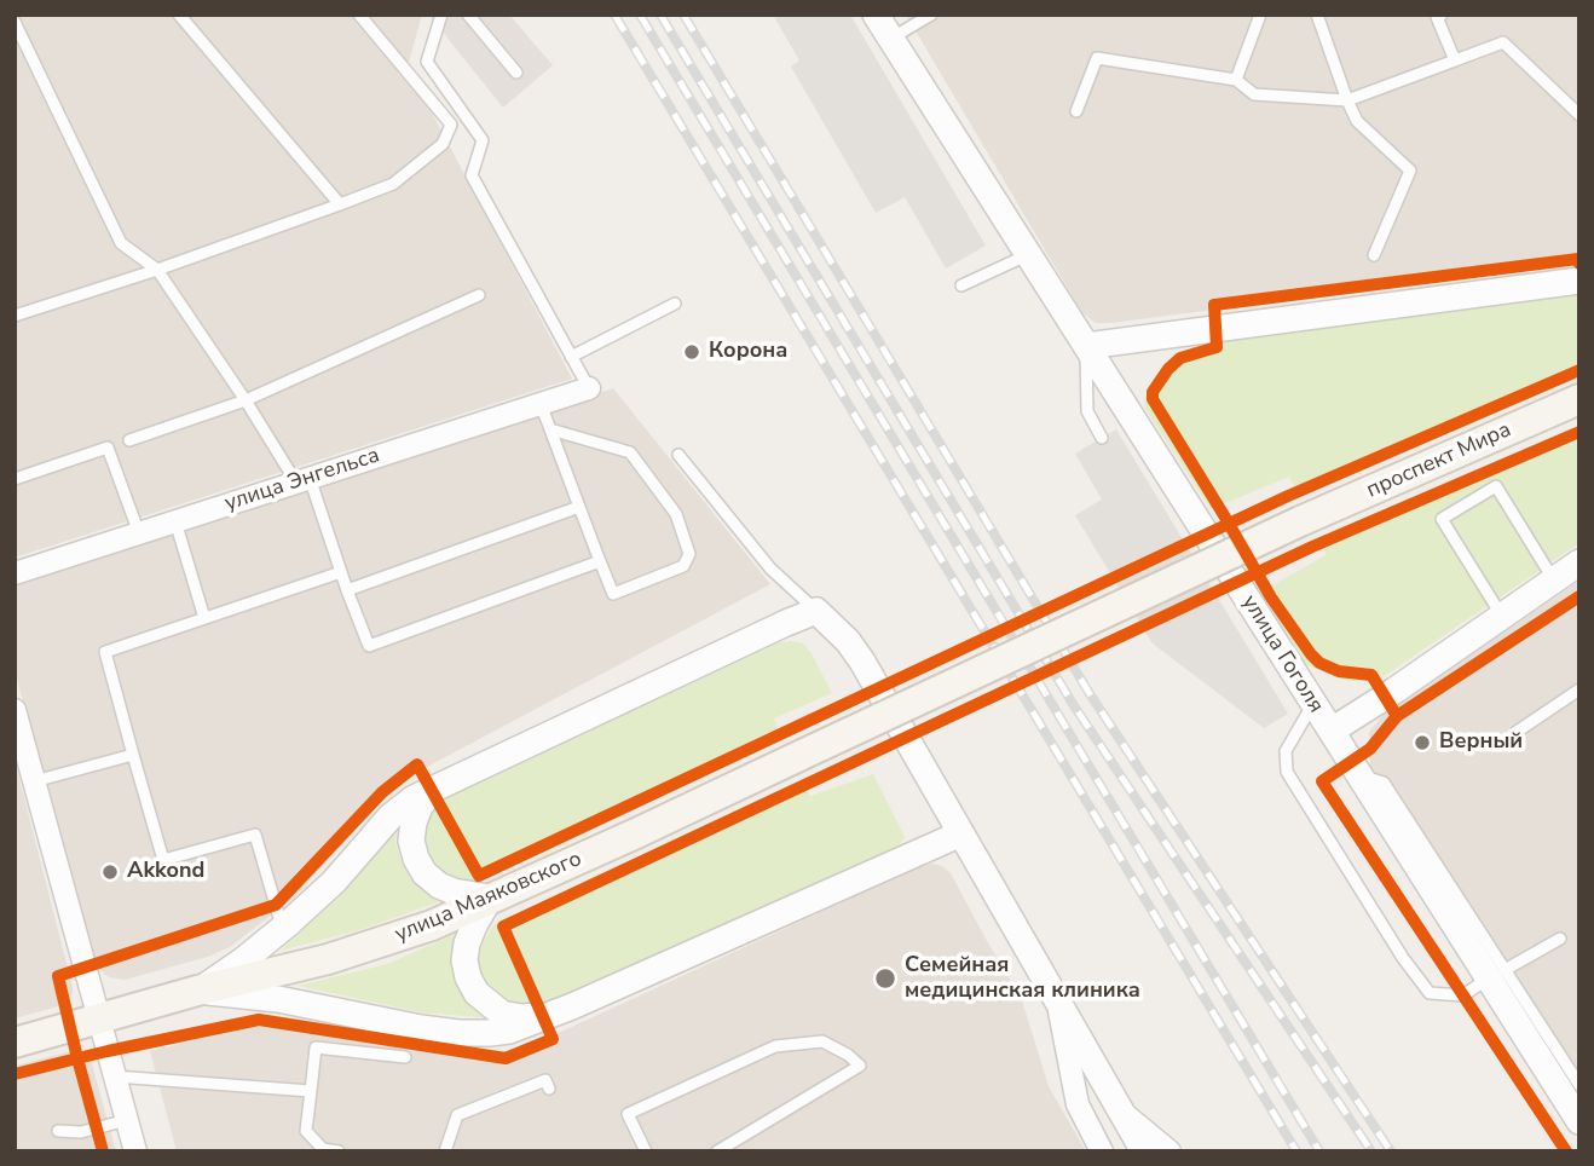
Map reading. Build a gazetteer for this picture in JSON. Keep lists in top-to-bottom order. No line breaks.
{"streets":{"main road":["проспект Мира","улица Маяковского"],"street":["улица Энгельса","улица Гоголя"]},"crossings":[["проспект Мира","улица Маяковского"]],"places":["Корона","Верный","Akkond","Семейная медицинская клиника"]}
